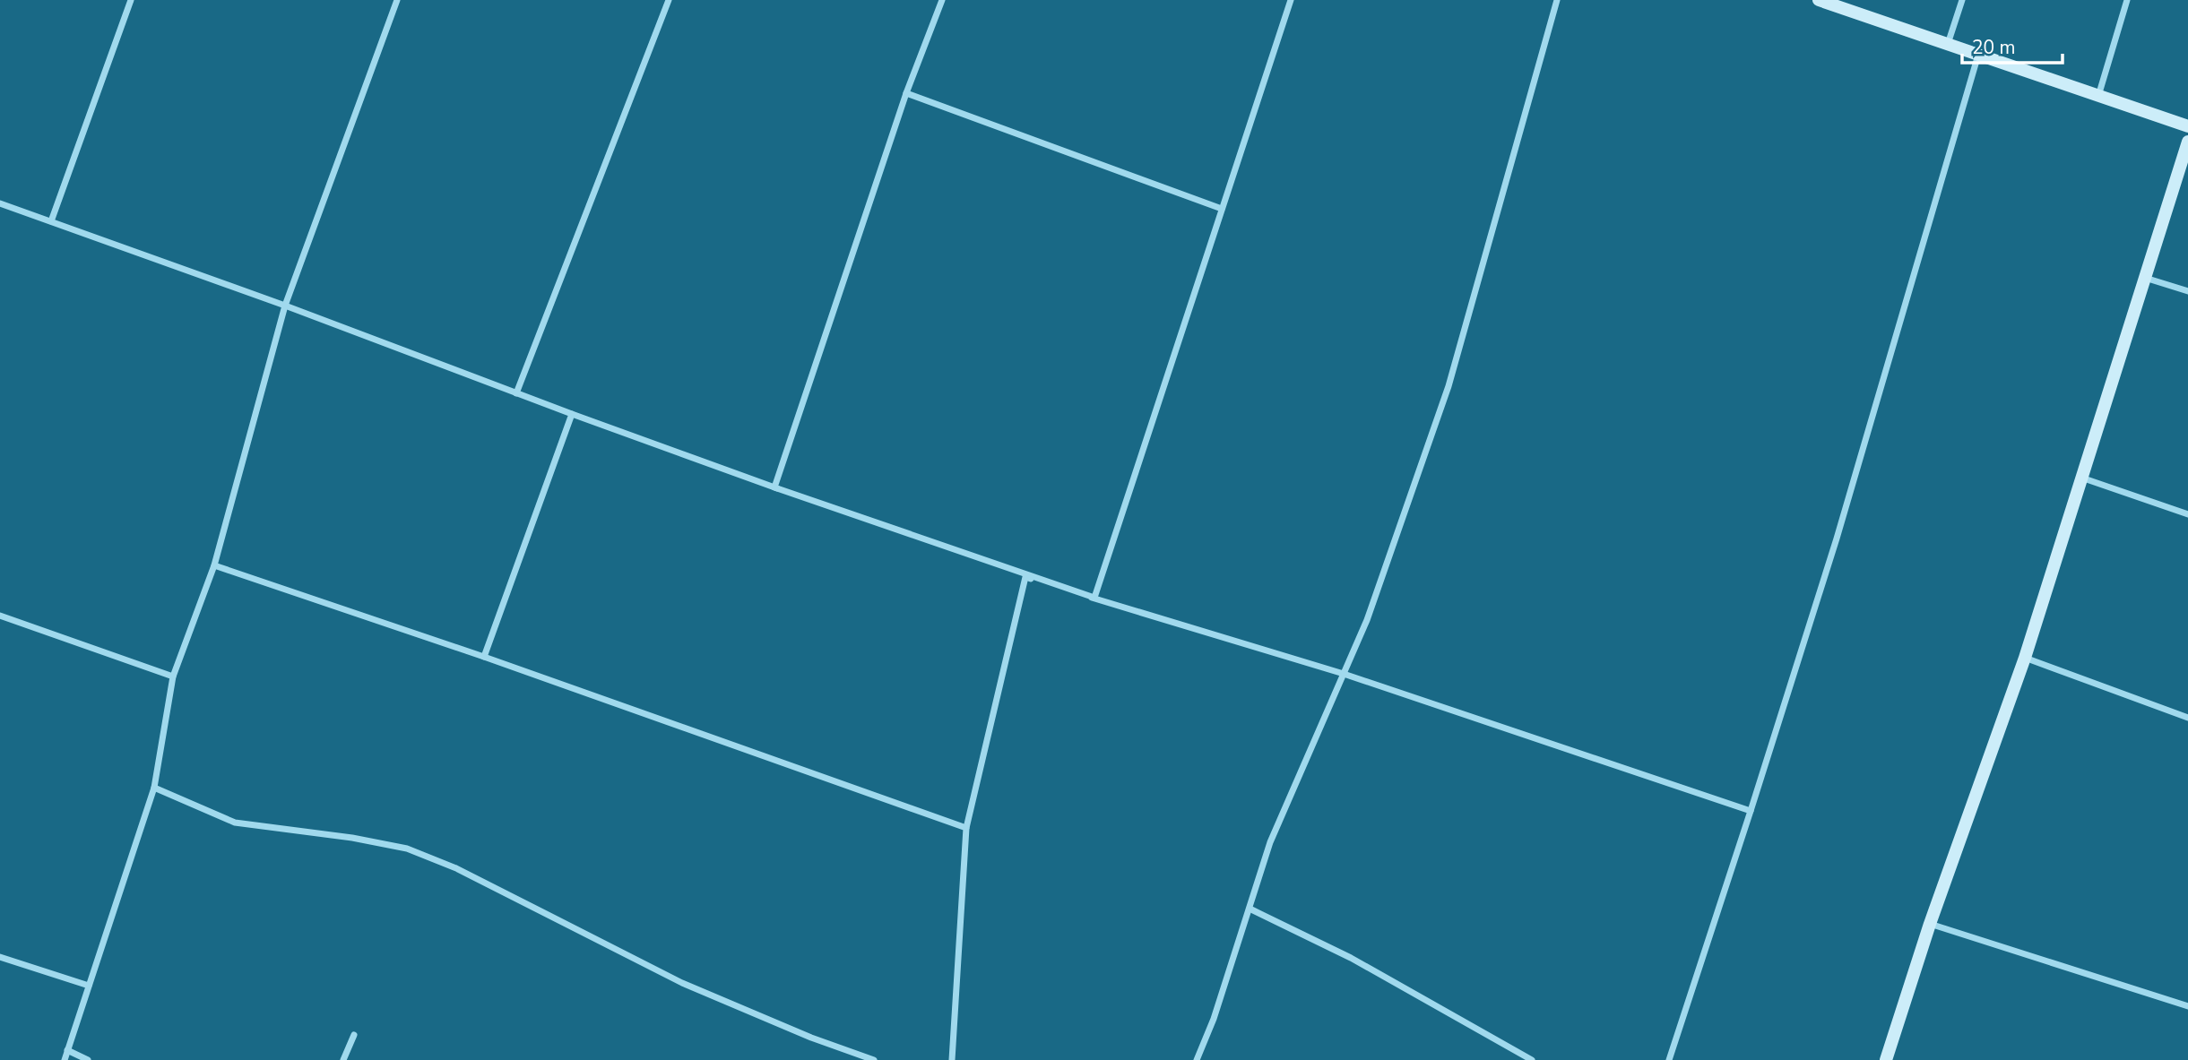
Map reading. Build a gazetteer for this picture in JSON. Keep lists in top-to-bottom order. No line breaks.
{"scale_bar":"20 m"}
